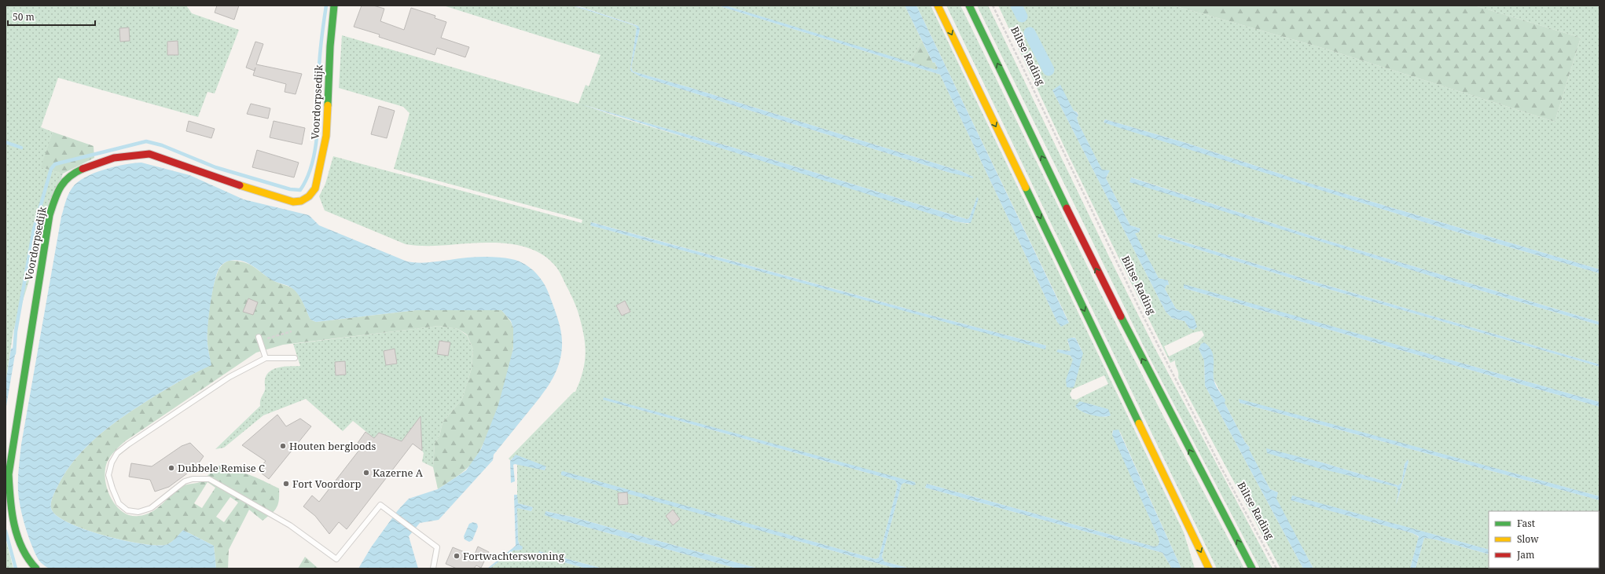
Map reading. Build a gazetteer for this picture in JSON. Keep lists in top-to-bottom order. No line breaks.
{"streets":{"main road":["Voordorpsedijk"],"path":["Biltse Rading"]},"places":["Houten bergloods","Dubbele Remise C","Kazerne A","Fort Voordorp","Fortwachterswoning"],"legend":["Fast","Slow","Jam"],"scale_bar":"50 m"}
